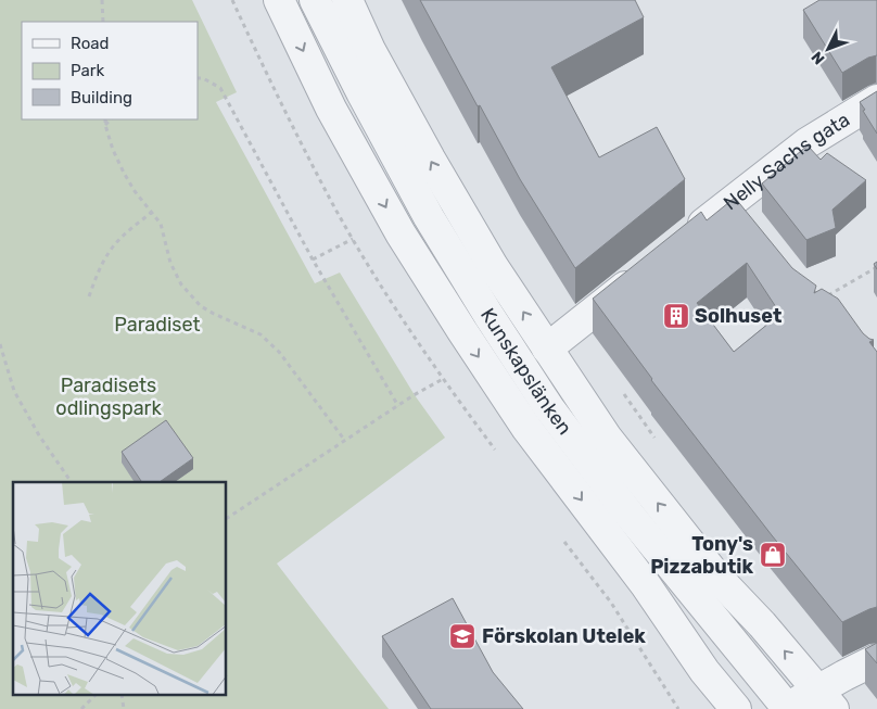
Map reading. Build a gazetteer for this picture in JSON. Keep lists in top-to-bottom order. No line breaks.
{"streets":{"street":["Nelly Sachs gata","Kunskapslänken"]},"parks":["Paradiset","Paradisets odlingspark"],"places":{"building":["Solhuset"],"shop":["Tony's Pizzabutik"],"school or university":["Förskolan Utelek"]},"legend":["Road","Park","Building"],"north":"bottom left"}
